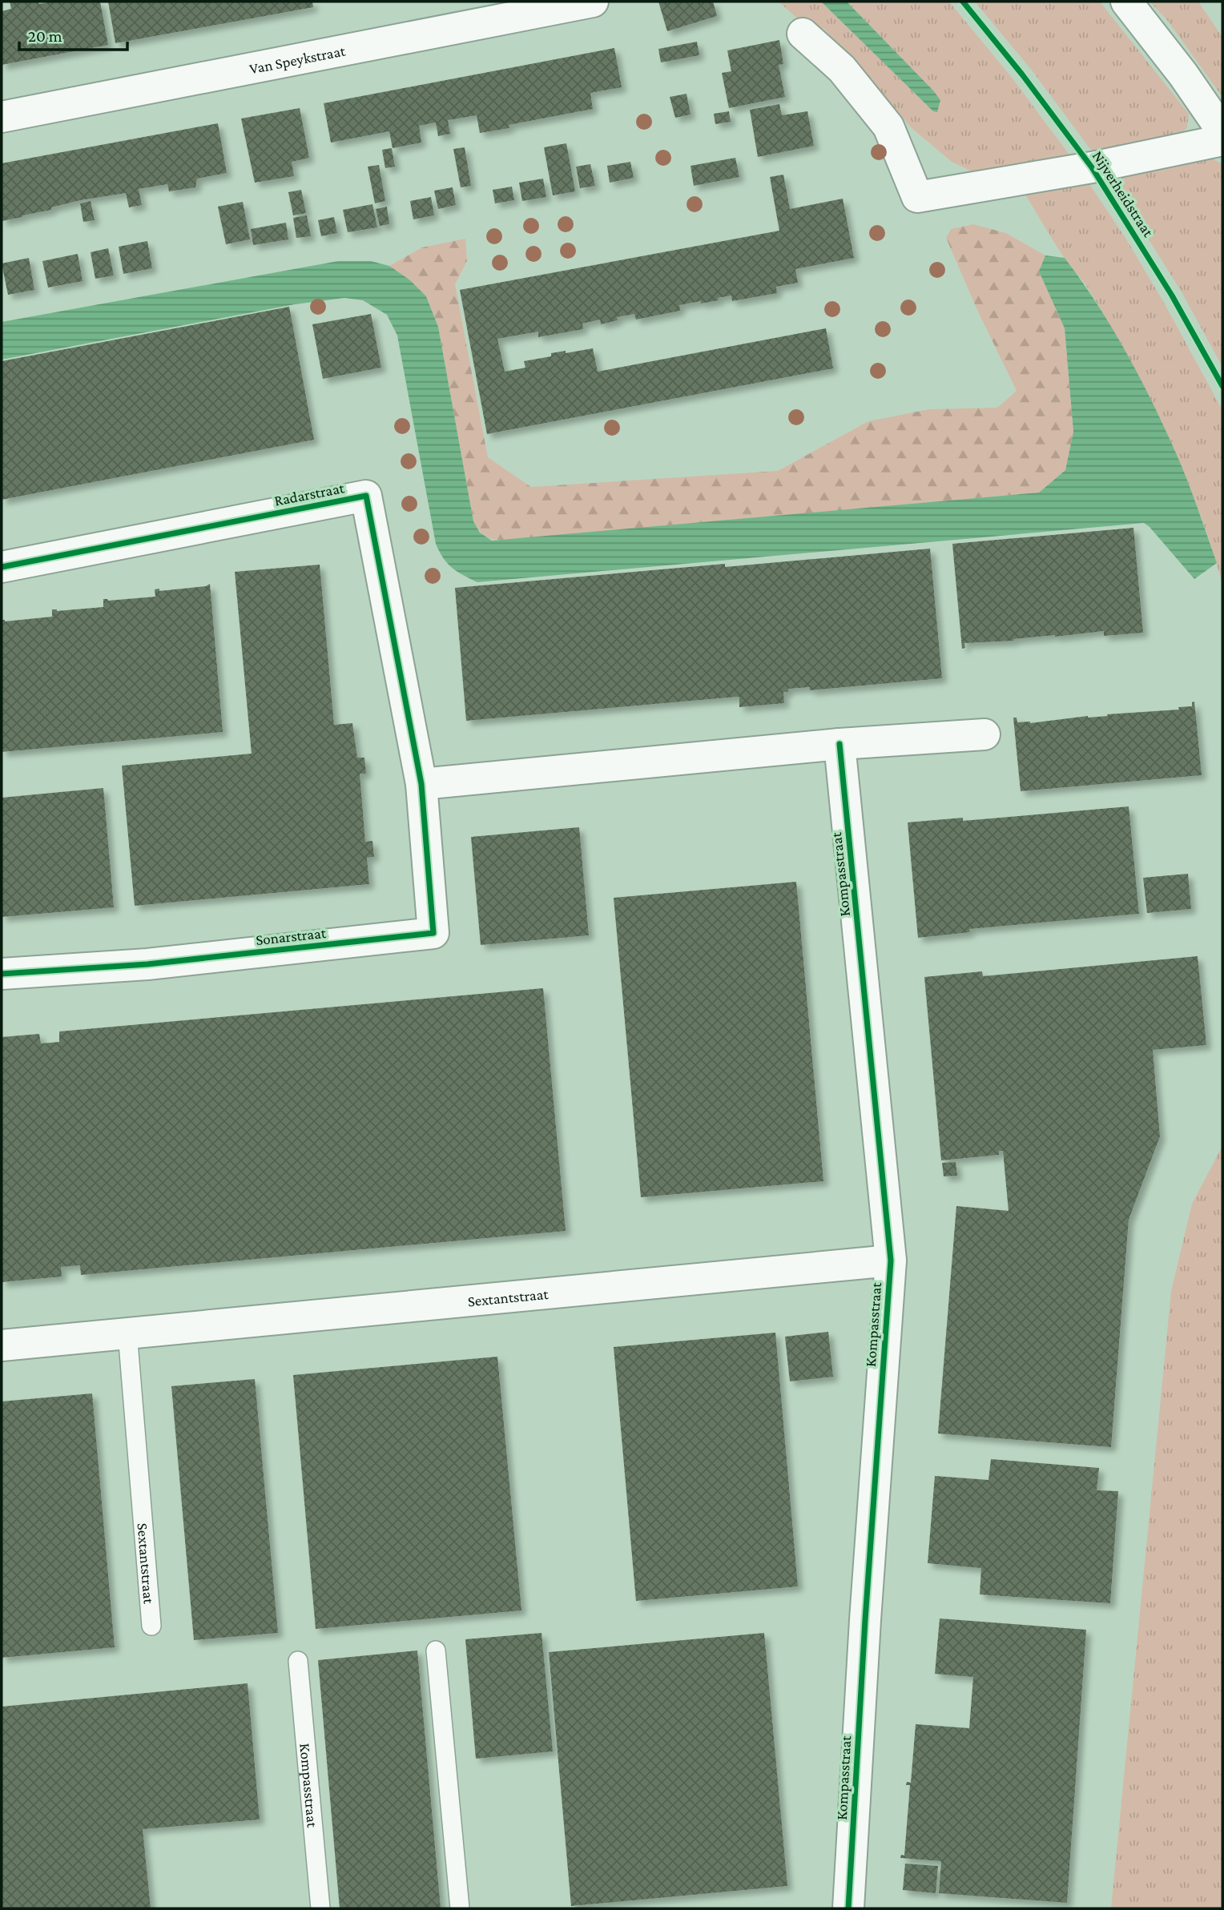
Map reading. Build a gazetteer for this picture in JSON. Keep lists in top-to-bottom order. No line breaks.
{"streets":{"street":["Van Speykstraat","Nijverheidstraat","Radarstraat","Kompasstraat","Sonarstraat","Sextantstraat"]},"crossings":[["Radarstraat","Sonarstraat"],["Kompasstraat","Sextantstraat"]],"scale_bar":"20 m"}
